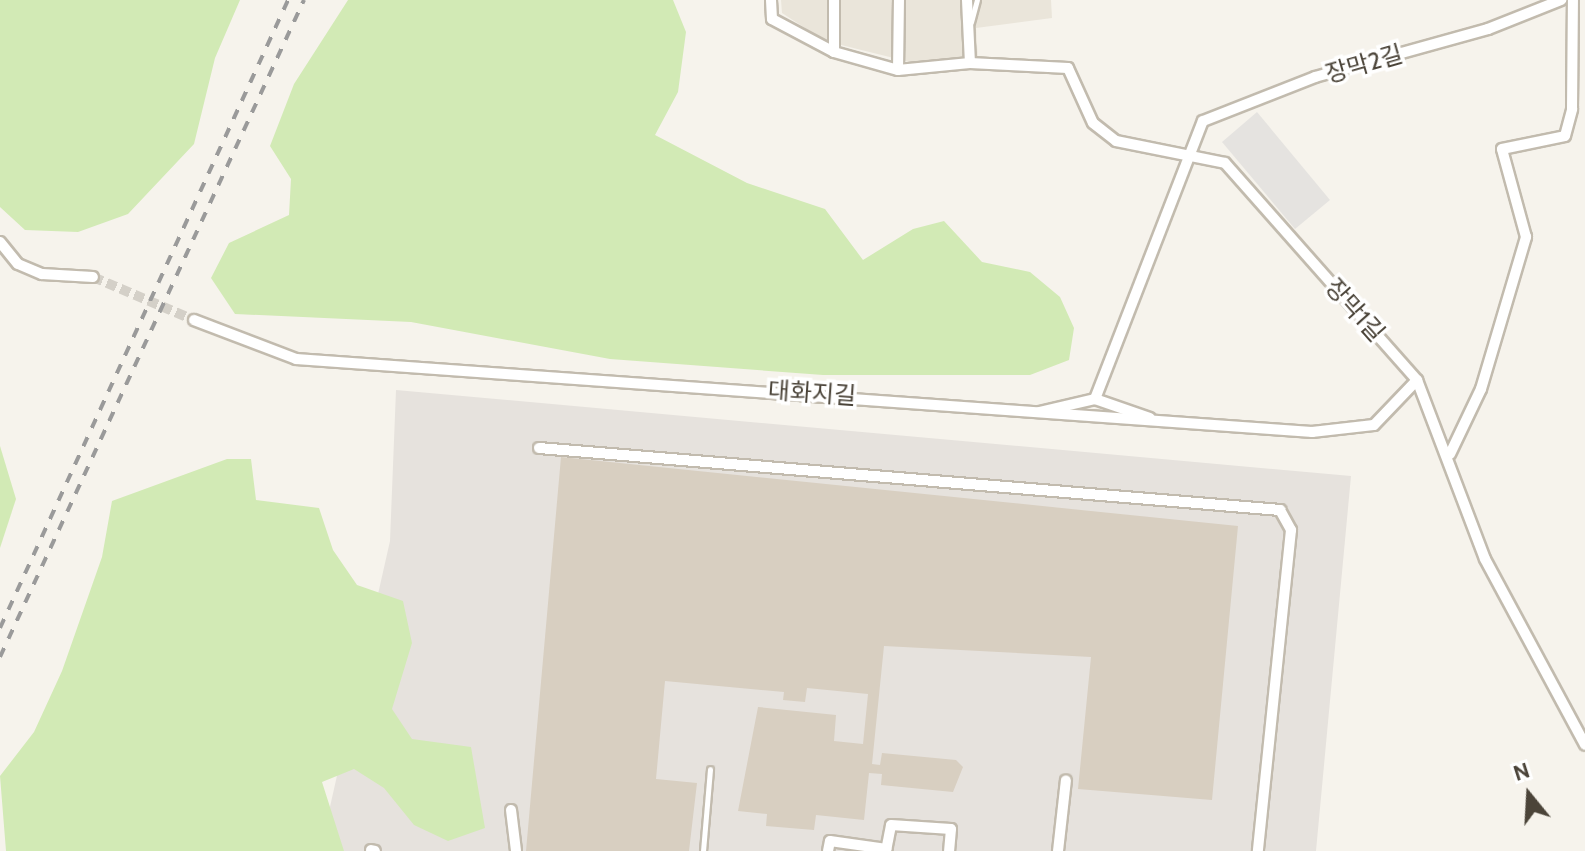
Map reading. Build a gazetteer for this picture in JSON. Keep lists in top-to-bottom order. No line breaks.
{"streets":{"street":["장막2길","장막1길","대화지길"]},"crossings":[["장막2길","장막1길"],["장막1길","대화지길"]],"north":"top"}
